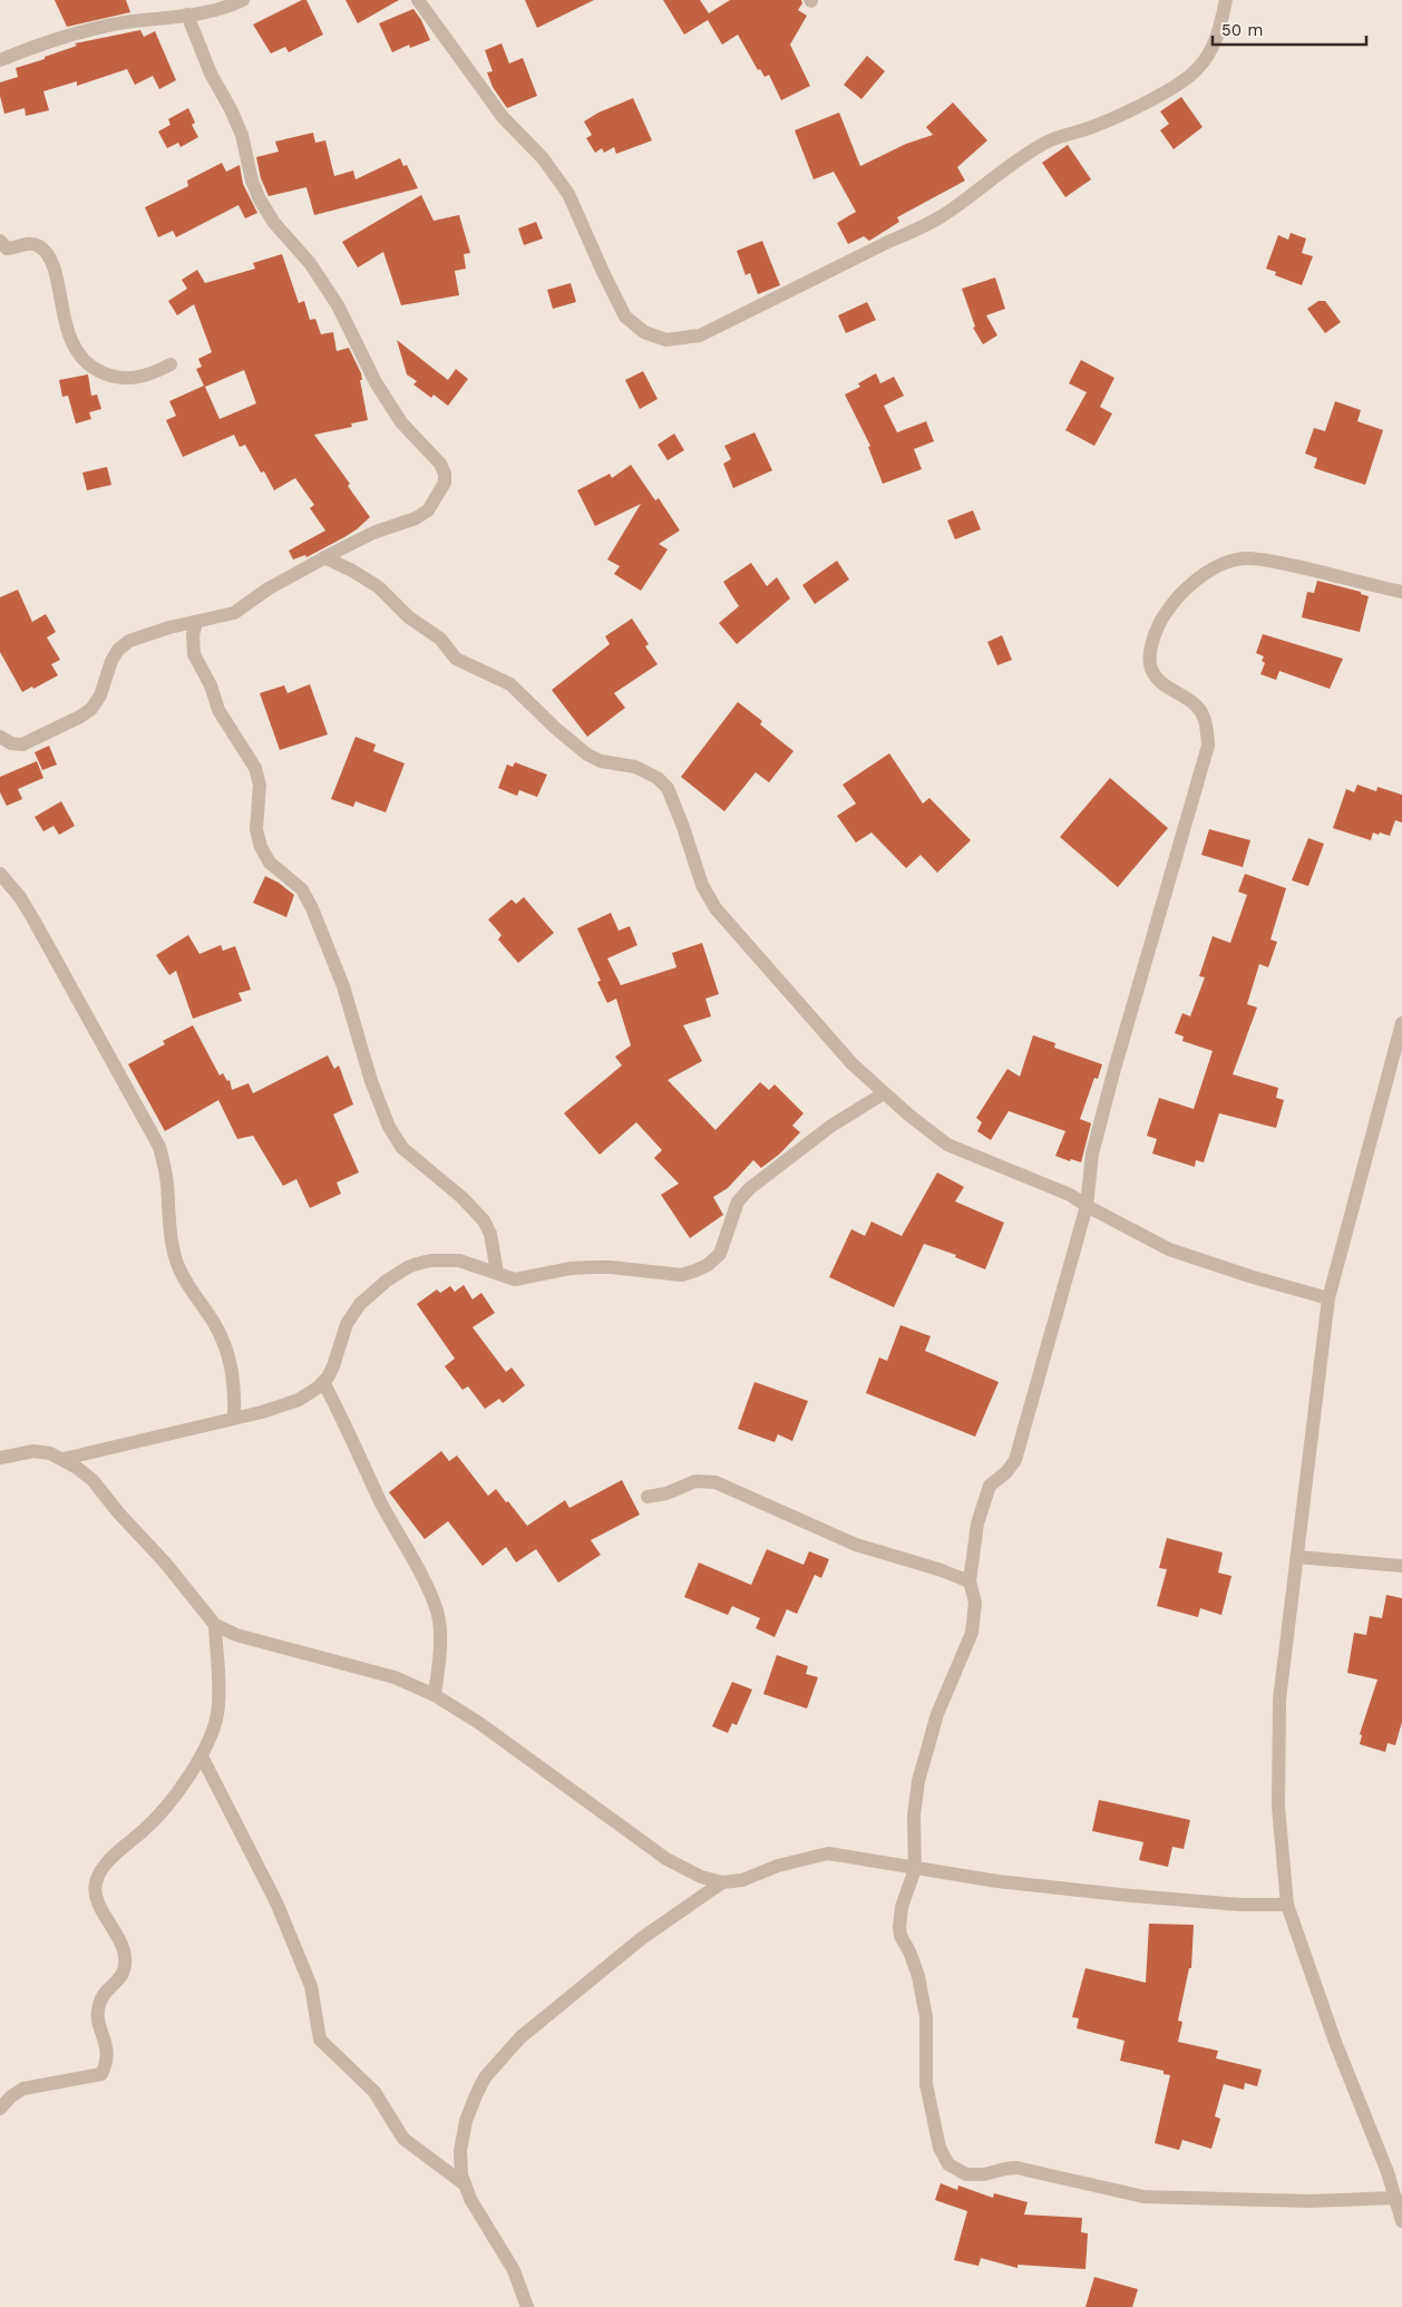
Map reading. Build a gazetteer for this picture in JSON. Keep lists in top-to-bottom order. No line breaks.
{"scale_bar":"50 m"}
